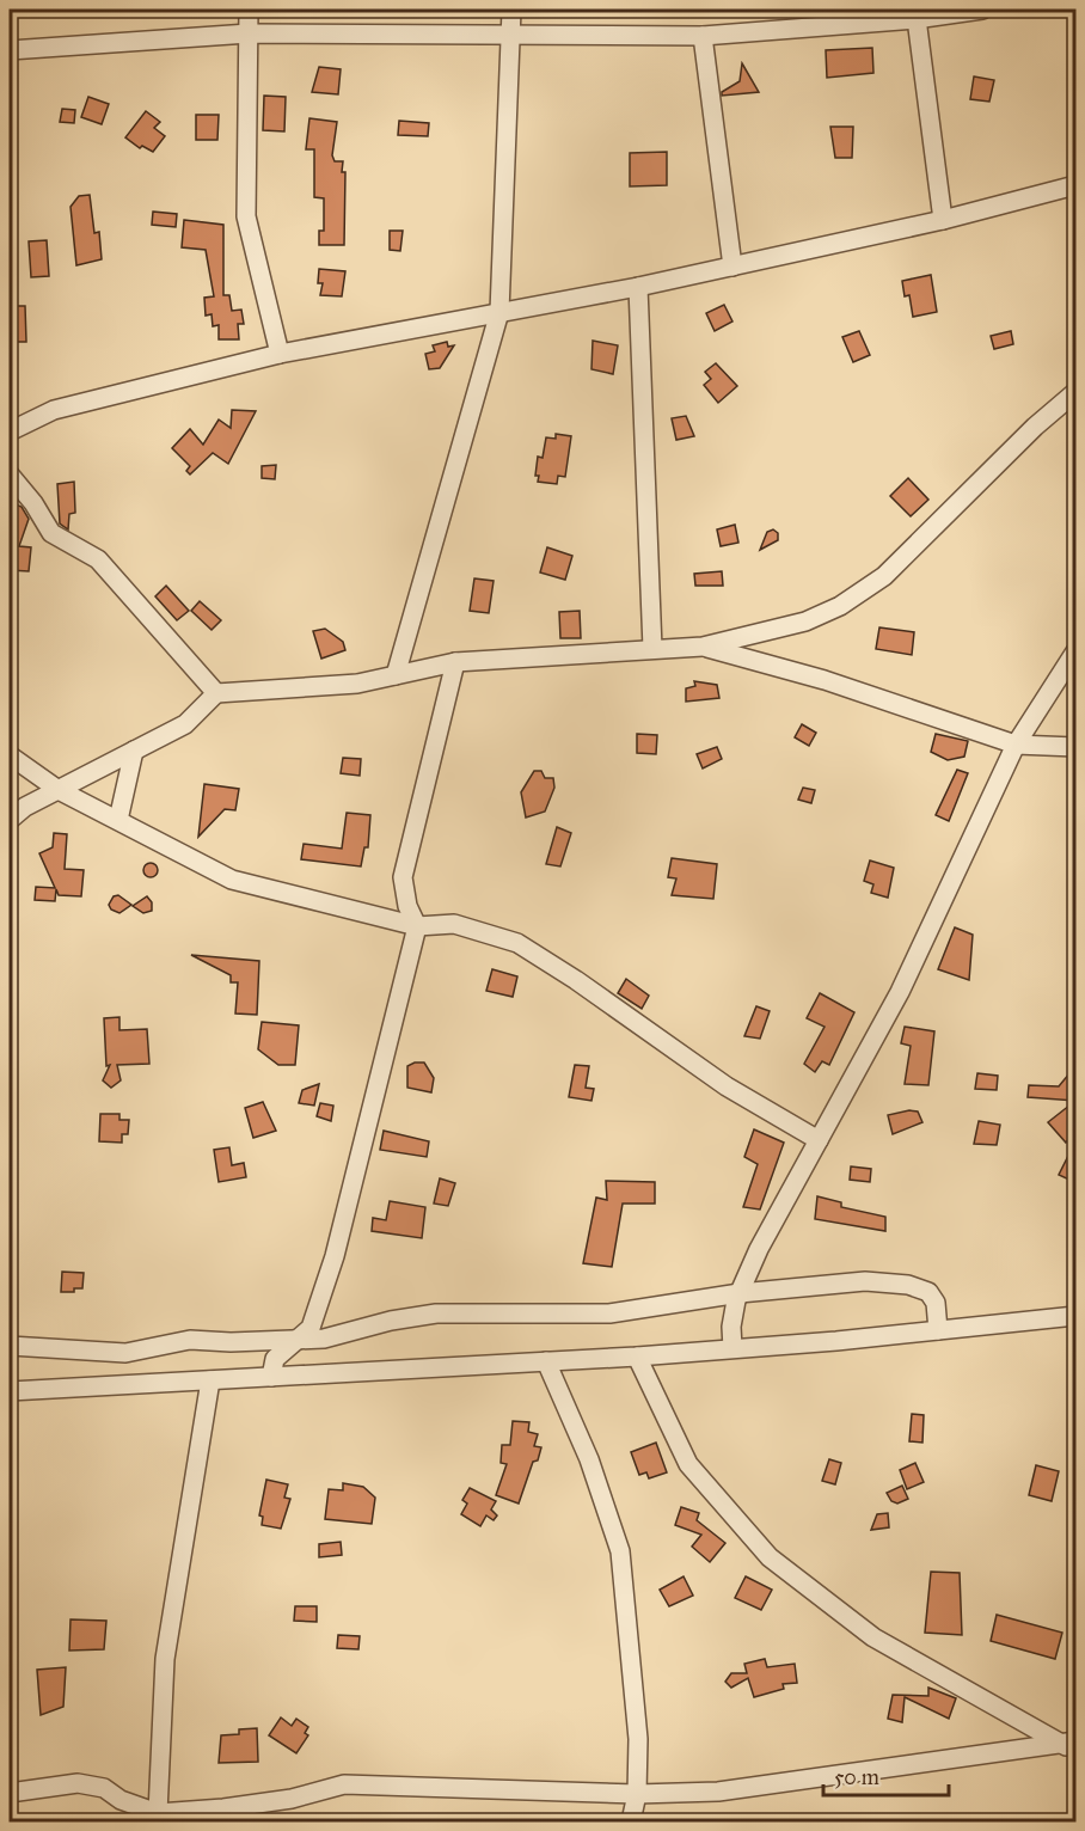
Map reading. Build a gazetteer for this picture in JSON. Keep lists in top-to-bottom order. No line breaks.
{"scale_bar":"50 m"}
